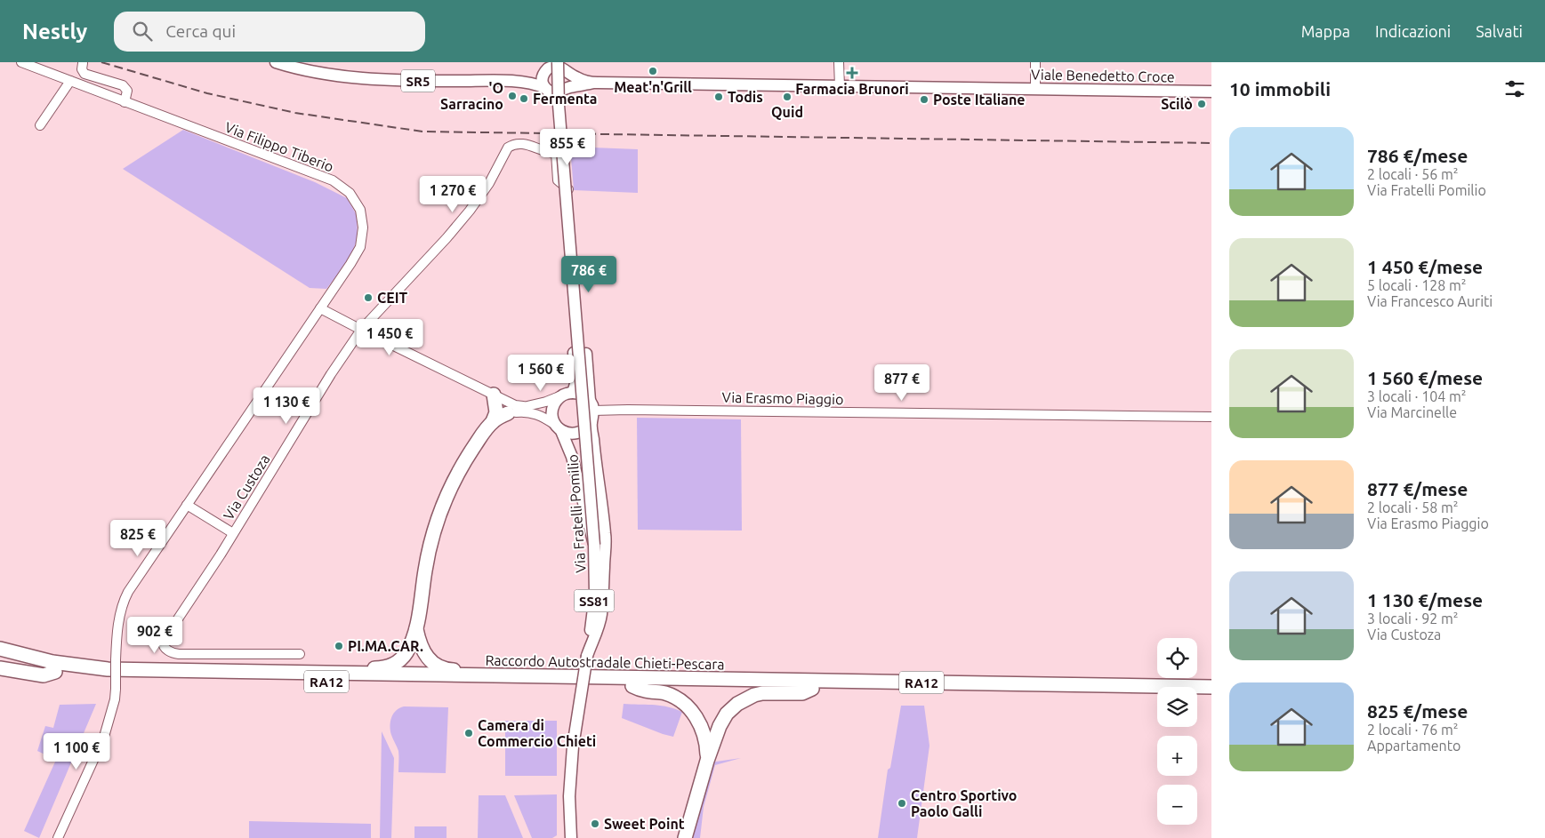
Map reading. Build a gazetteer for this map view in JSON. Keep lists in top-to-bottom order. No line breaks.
{"streets":{"highway":["Raccordo Autostradale Chieti-Pescara","RA12"],"main road":["Viale Benedetto Croce","SR5","Via Fratelli Pomilio","SS81"],"street":["Via Filippo Tiberio","Via Erasmo Piaggio","Via Custoza"]},"crossings":[["Viale Benedetto Croce","SR5"],["SR5","Via Fratelli Pomilio"],["Via Erasmo Piaggio","Via Custoza"]],"places":{"other":["Meat'n'Grill","'O Sarracino","Todis","Quid","Fermenta","Poste Italiane","Scilò","CEIT","PI.MA.CAR.","Camera di Commercio Chieti","Centro Sportivo Paolo Galli","Sweet Point"],"health":["Farmacia Brunori"]},"page":{"header":"Nestly","search":"Cerca qui","nav":["Mappa","Indicazioni","Salvati"],"heading":"10 immobili","list":[{"name":"786 €/mese","note":"2 locali · 56 m² · Via Fratelli Pomilio"},{"name":"1 450 €/mese","note":"5 locali · 128 m² · Via Francesco Auriti"},{"name":"1 560 €/mese","note":"3 locali · 104 m² · Via Marcinelle"},{"name":"877 €/mese","note":"2 locali · 58 m² · Via Erasmo Piaggio"},{"name":"1 130 €/mese","note":"3 locali · 92 m² · Via Custoza"},{"name":"825 €/mese","note":"2 locali · 76 m² · Appartamento"}],"price":["855 €","1 270 €","786 €","1 450 €","1 560 €","877 €","1 130 €","825 €","902 €","1 100 €"],"map_buttons":["+","−"]}}
